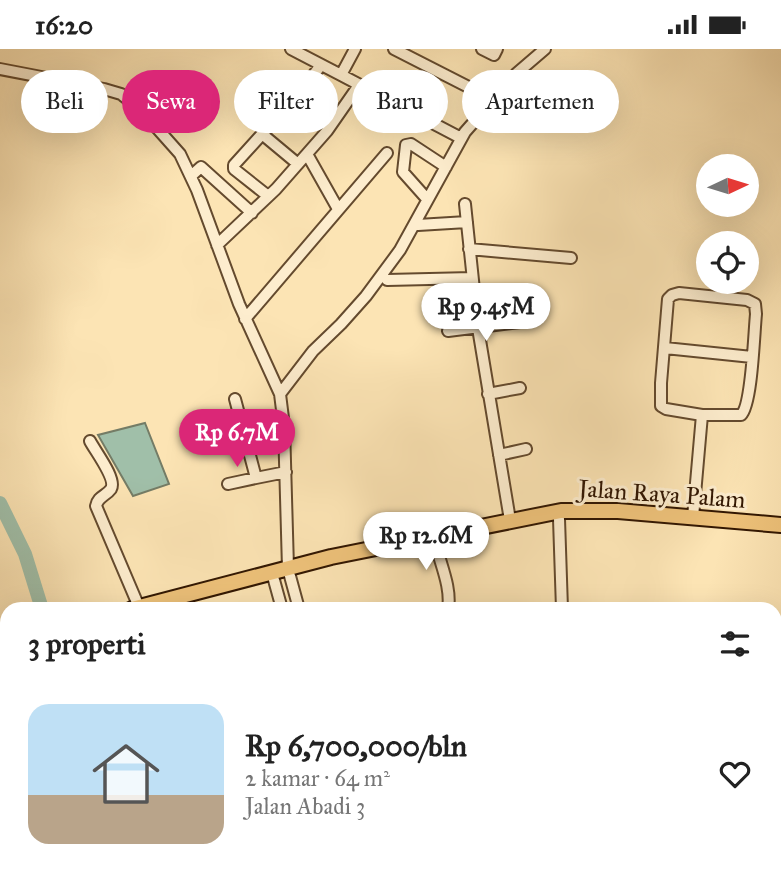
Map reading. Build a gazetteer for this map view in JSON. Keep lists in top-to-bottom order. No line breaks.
{"streets":{"main road":["Jalan Raya Palam"]},"north":"right","page":{"status":"16:20","chip":["Beli","Sewa","Filter","Baru","Apartemen"],"price":["Rp 9.45M","Rp 6.7M","Rp 12.6M"],"heading":"3 properti","list":[{"name":"Rp 6,700,000/bln","note":"2 kamar · 64 m² · Jalan Abadi 3"}]}}
